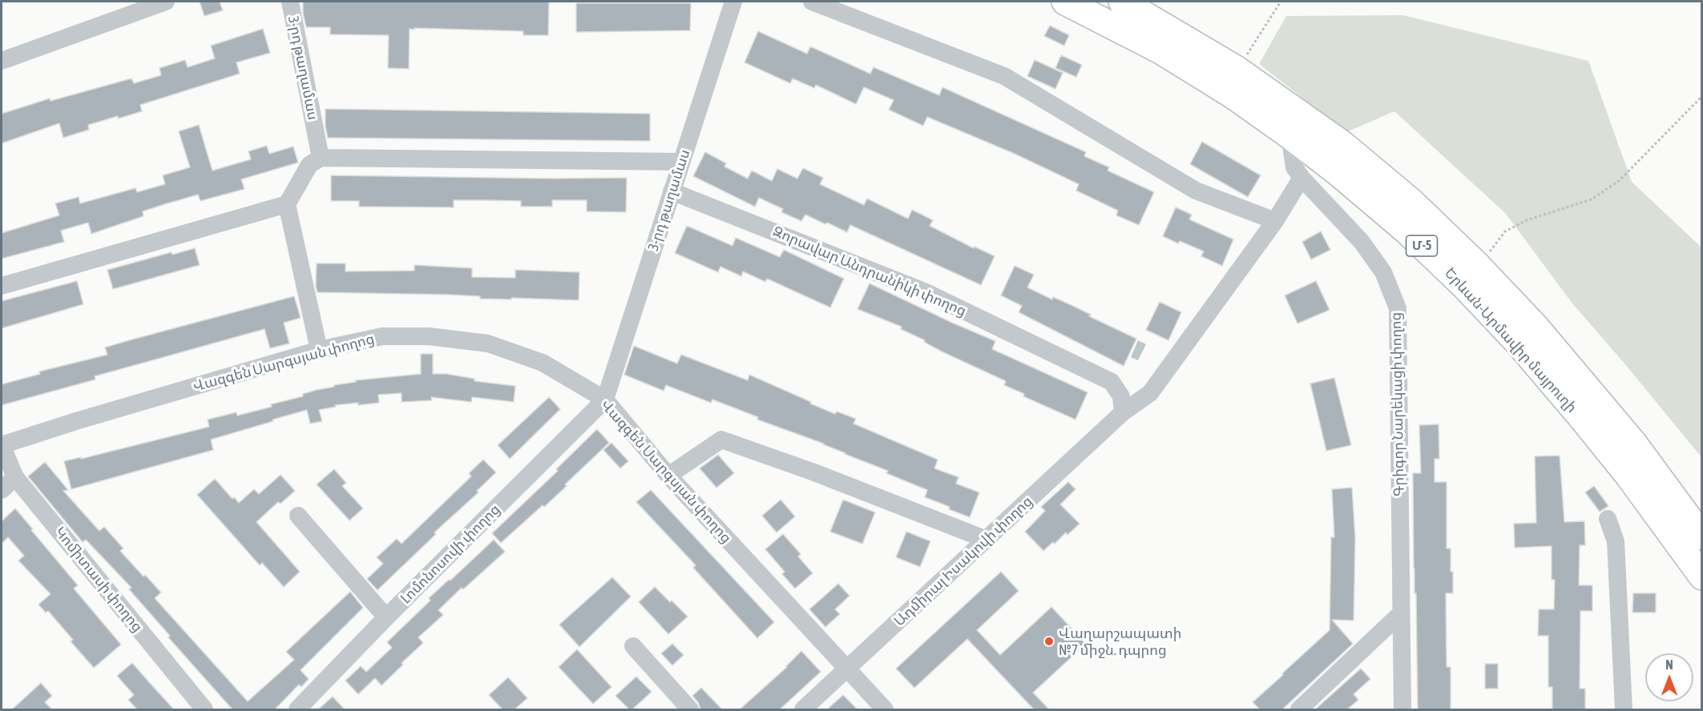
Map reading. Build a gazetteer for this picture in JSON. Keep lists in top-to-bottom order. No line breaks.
{"streets":{"highway":["Մ-5","Երևան-Արմավիր մայրուղի"],"street":["3-րդ թաղամաս","Զորավար Անդրանիկի փողոց","Վազգեն Սարգսյան փողոց","Գրիգոր Նարեկացի փողոց","Լոմոնոսովի փողոց","Ադմիրալ Իսակովի փողոց","Կոմիտասի փողոց"]},"crossings":[["3-րդ թաղամաս","Զորավար Անդրանիկի փողոց"],["3-րդ թաղամաս","Վազգեն Սարգսյան փողոց"],["3-րդ թաղամաս","Լոմոնոսովի փողոց"],["Զորավար Անդրանիկի փողոց","Ադմիրալ Իսակովի փողոց"],["Երևան-Արմավիր մայրուղի","Գրիգոր Նարեկացի փողոց"],["Վազգեն Սարգսյան փողոց","Լոմոնոսովի փողոց"],["Վազգեն Սարգսյան փողոց","Ադմիրալ Իսակովի փողոց"],["Վազգեն Սարգսյան փողոց","Կոմիտասի փողոց"],["Գրիգոր Նարեկացի փողոց","Ադմիրալ Իսակովի փողոց"]],"places":["Վաղարշապատի №7 միջն. դպրոց"],"north":"top"}
